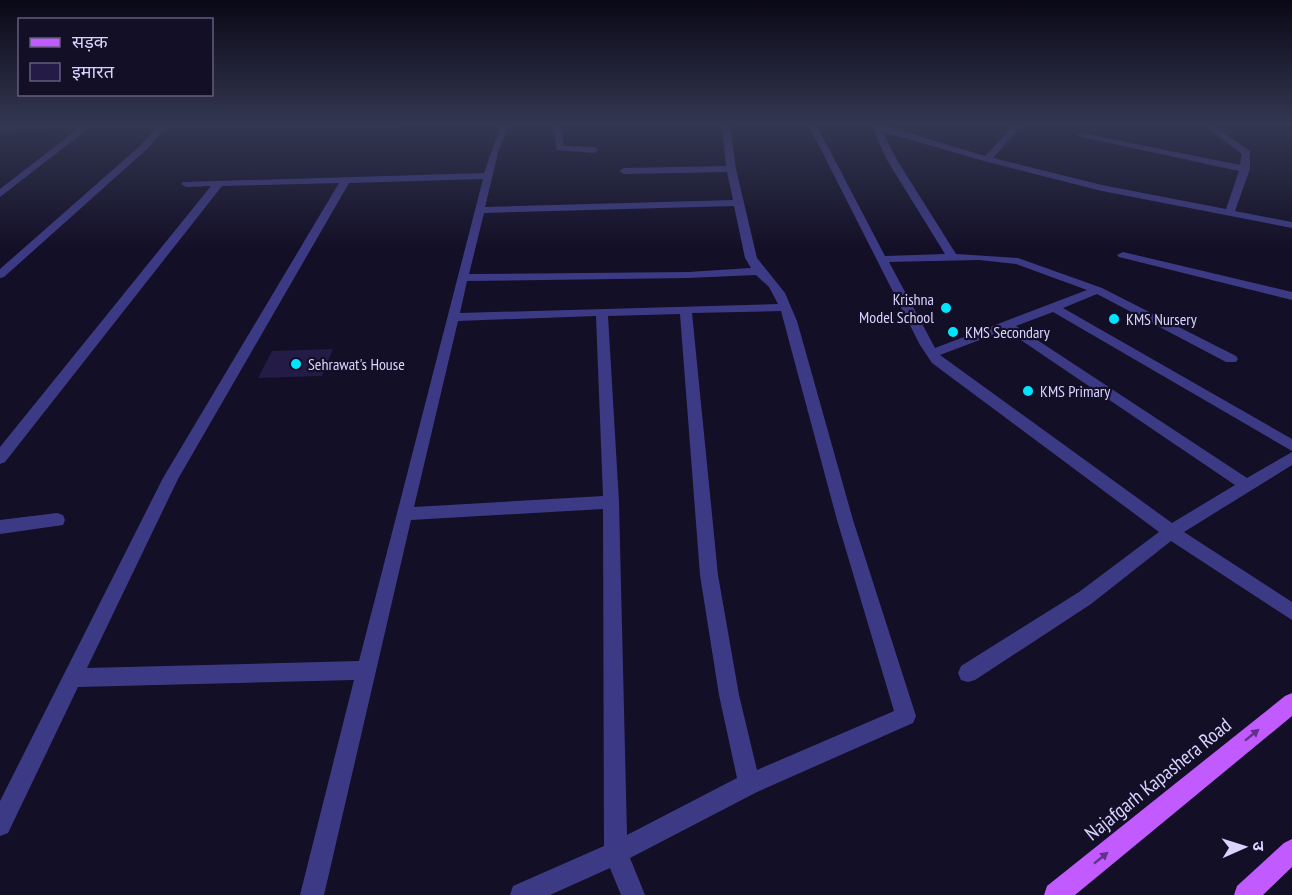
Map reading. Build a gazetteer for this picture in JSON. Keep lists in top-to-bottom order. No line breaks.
{"streets":{"main road":["Najafgarh Kapashera Road"]},"one_way":["Najafgarh Kapashera Road"],"places":["Krishna Model School","KMS Nursery","KMS Secondary","Sehrawat's House","KMS Primary"],"legend":["सड़क","इमारत"],"north":"right"}
